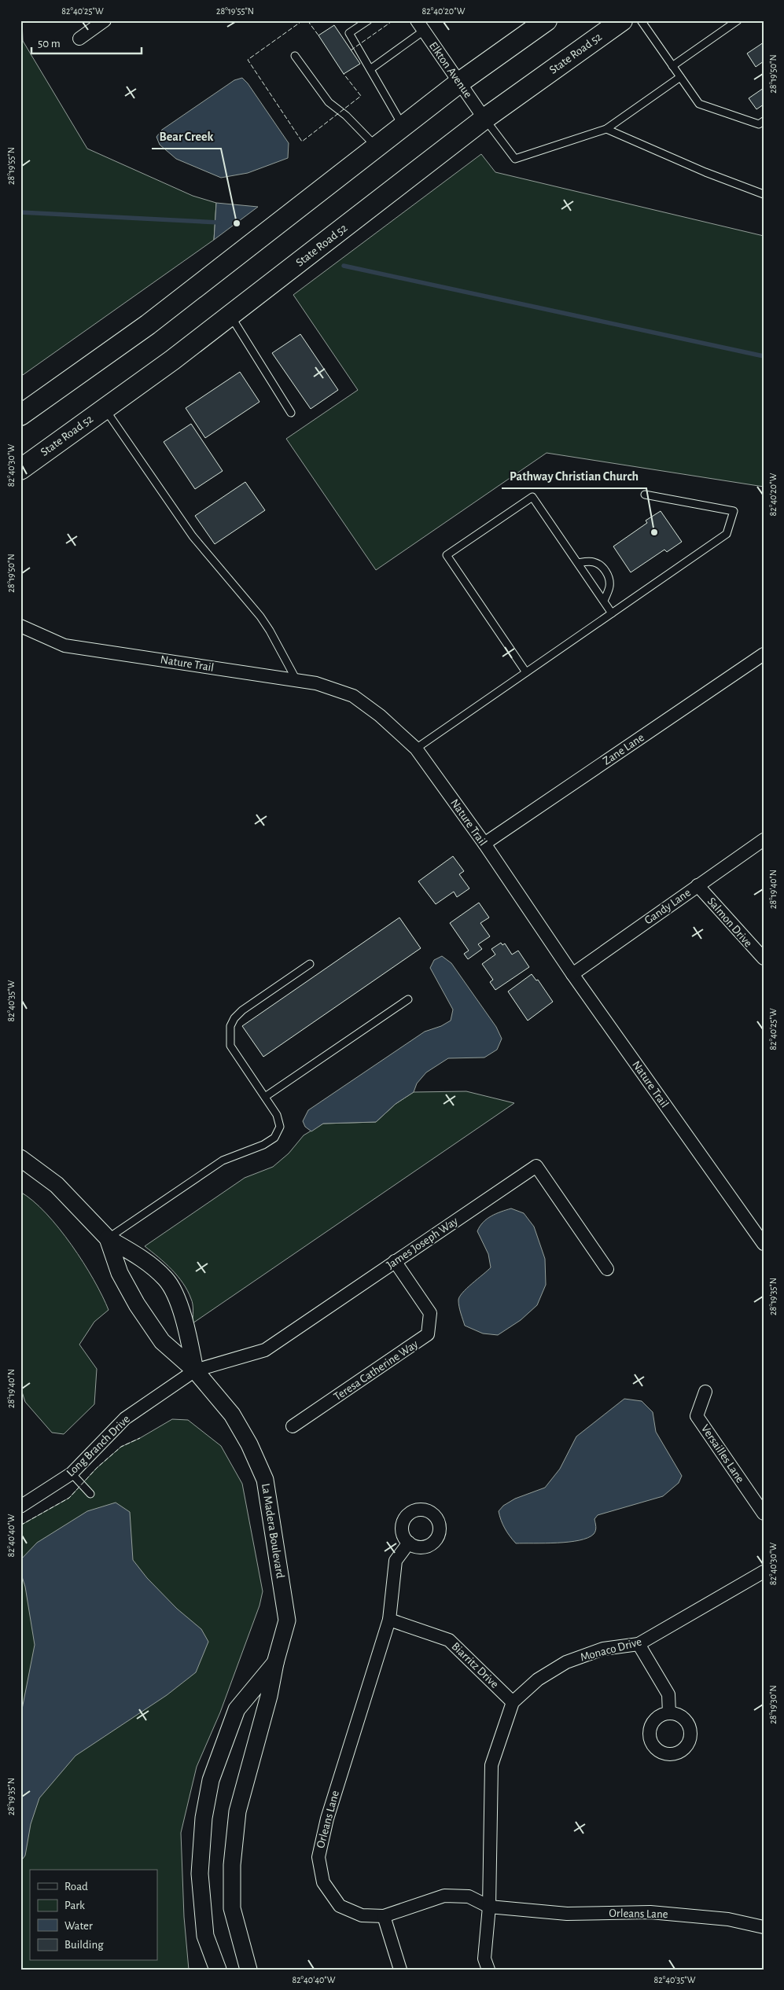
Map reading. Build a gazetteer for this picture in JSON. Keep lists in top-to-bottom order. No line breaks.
{"streets":{"main road":["State Road 52"],"street":["Elkton Avenue","Nature Trail","Zane Lane","Gandy Lane","Salmon Drive","James Joseph Way","Teresa Catherine Way","Long Branch Drive","Versailles Lane","La Madera Boulevard","Monaco Drive","Biarritz Drive","Orleans Lane"]},"crossings":[["State Road 52","Elkton Avenue"],["Nature Trail","Zane Lane"],["Nature Trail","Gandy Lane"],["Gandy Lane","Salmon Drive"],["James Joseph Way","Teresa Catherine Way"],["James Joseph Way","Long Branch Drive"],["James Joseph Way","La Madera Boulevard"],["Long Branch Drive","La Madera Boulevard"],["Monaco Drive","Biarritz Drive"],["Monaco Drive","Orleans Lane"],["Biarritz Drive","Orleans Lane"]],"places":["Bear Creek","Pathway Christian Church"],"legend":["Road","Park","Water","Building"],"scale_bar":"50 m","coordinates":["82°40'25\"W","28°19'55\"N","82°40'20\"W","28°19'50\"N","82°40'30\"W","28°19'40\"N","82°40'35\"W","28°19'35\"N","82°40'40\"W","28°19'30\"N"]}
